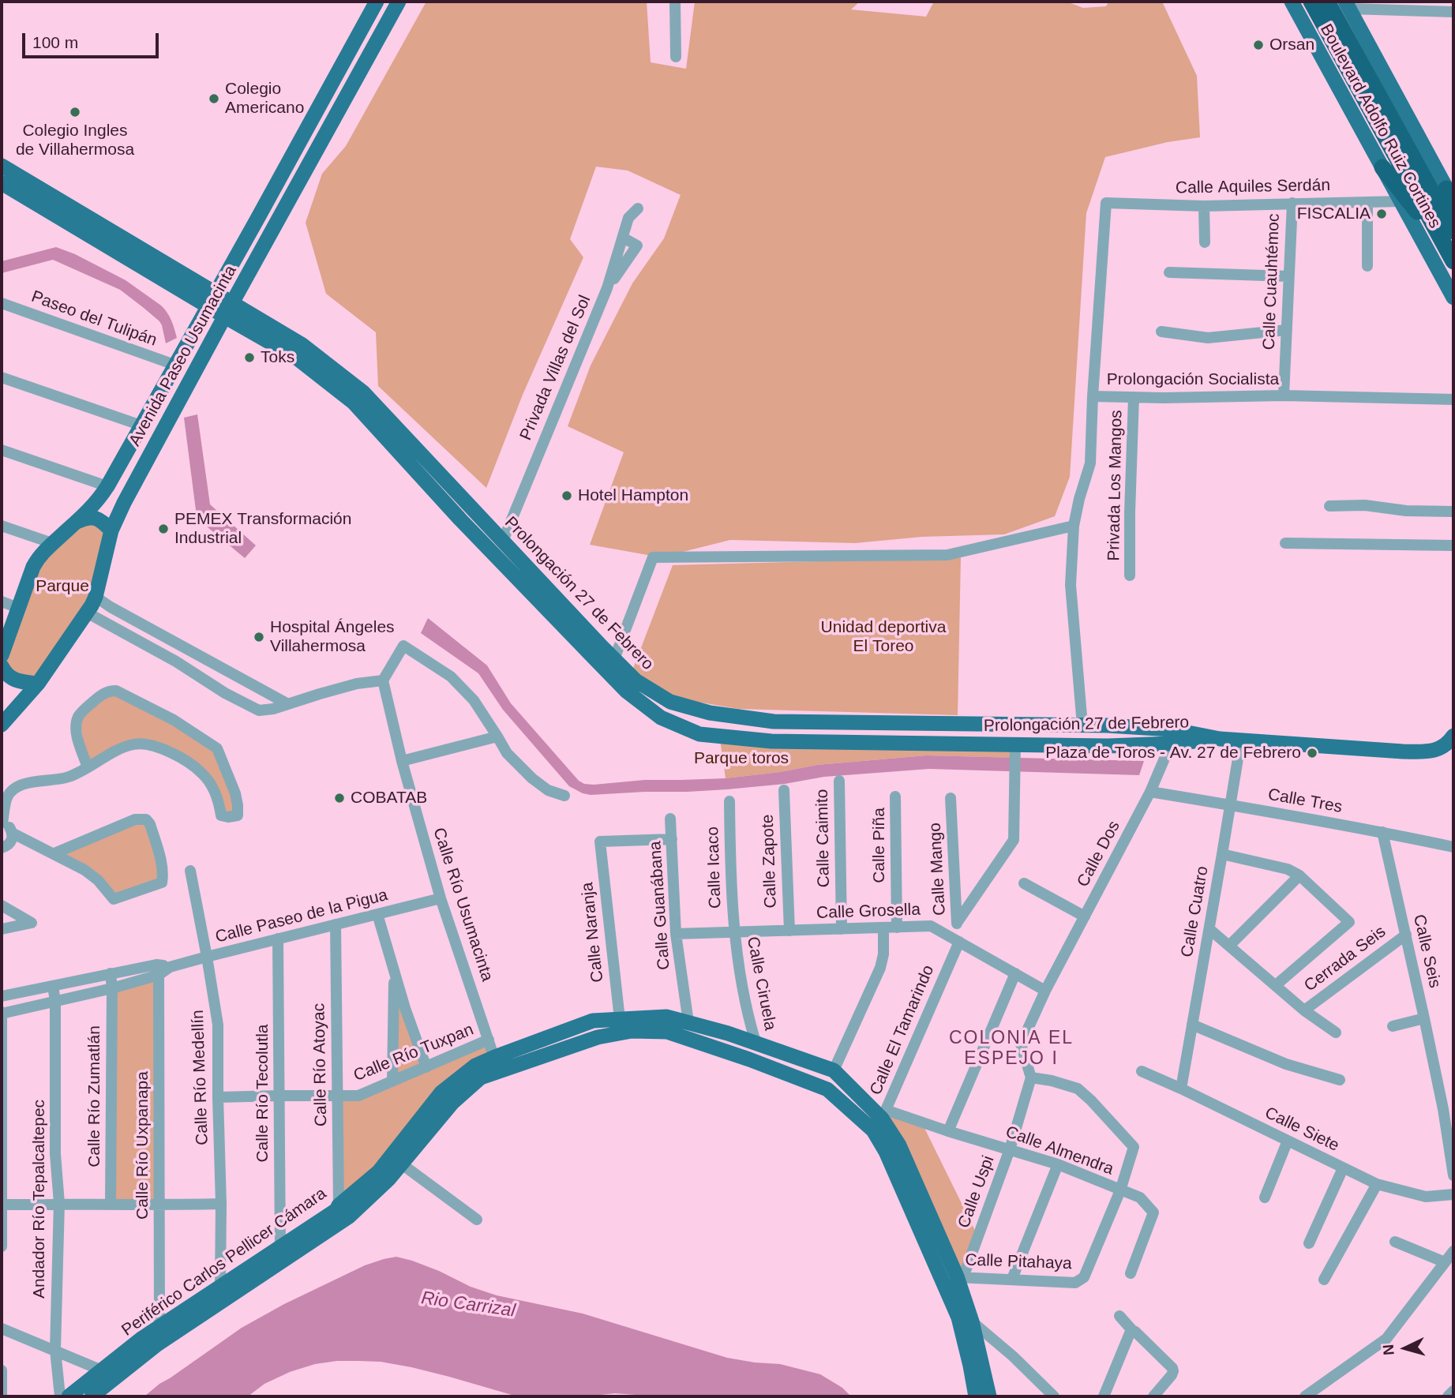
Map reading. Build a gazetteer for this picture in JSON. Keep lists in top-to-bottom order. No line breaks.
{"streets":{"main road":["Boulevard Adolfo Ruiz Cortines","Avenida Paseo Usumacinta","Prolongación 27 de Febrero","Periférico Carlos Pellicer Cámara"],"street":["Calle Aquiles Serdán","Calle Cuauhtémoc","Paseo del Tulipán","Privada Villas del Sol","Prolongación Socialista","Privada Los Mangos","Calle Tres","Calle Caimito","Calle Piña","Calle Dos","Calle Zapote","Calle Icaco","Calle Mango","Calle Río Usumacinta","Calle Guanábana","Calle Grosella","Calle Cuatro","Calle Paseo de la Pigua","Calle Naranja","Calle Seis","Cerrada Seis","Calle Ciruela","Calle El Tamarindo","Calle Río Tuxpan","Calle Río Atoyac","Calle Río Medellín","Calle Río Tecolutla","Calle Río Zumatlán","Calle Siete","Calle Río Uxpanapa","Calle Almendra","Calle Uspi","Andador Río Tepalcaltepec","Calle Pitahaya"]},"crossings":[["Boulevard Adolfo Ruiz Cortines","Calle Aquiles Serdán"],["Calle Aquiles Serdán","Calle Cuauhtémoc"],["Calle Aquiles Serdán","Prolongación Socialista"],["Calle Cuauhtémoc","Prolongación Socialista"],["Paseo del Tulipán","Avenida Paseo Usumacinta"],["Avenida Paseo Usumacinta","Prolongación 27 de Febrero"],["Privada Villas del Sol","Prolongación 27 de Febrero"],["Prolongación Socialista","Privada Los Mangos"],["Prolongación 27 de Febrero","Calle Dos"],["Prolongación 27 de Febrero","Calle Cuatro"],["Calle Tres","Calle Dos"],["Calle Tres","Calle Cuatro"],["Calle Tres","Calle Seis"],["Calle Caimito","Calle Grosella"],["Calle Piña","Calle Grosella"],["Calle Dos","Calle Grosella"],["Calle Dos","Calle Uspi"],["Calle Dos","Calle Pitahaya"],["Calle Zapote","Calle Grosella"],["Calle Icaco","Calle Grosella"],["Calle Icaco","Calle Ciruela"],["Calle Mango","Calle Grosella"],["Calle Mango","Calle El Tamarindo"],["Calle Río Usumacinta","Calle Paseo de la Pigua"],["Calle Río Usumacinta","Calle Río Tuxpan"],["Calle Río Usumacinta","Periférico Carlos Pellicer Cámara"],["Calle Guanábana","Calle Grosella"],["Calle Guanábana","Calle Naranja"],["Calle Guanábana","Periférico Carlos Pellicer Cámara"],["Calle Grosella","Calle Ciruela"],["Calle Grosella","Calle El Tamarindo"],["Calle Cuatro","Calle Siete"],["Calle Paseo de la Pigua","Calle Río Atoyac"],["Calle Paseo de la Pigua","Calle Río Medellín"],["Calle Paseo de la Pigua","Calle Río Tecolutla"],["Calle Paseo de la Pigua","Calle Río Zumatlán"],["Calle Paseo de la Pigua","Calle Río Uxpanapa"],["Calle Paseo de la Pigua","Andador Río Tepalcaltepec"],["Calle Naranja","Periférico Carlos Pellicer Cámara"],["Calle Seis","Cerrada Seis"],["Calle Ciruela","Periférico Carlos Pellicer Cámara"],["Calle El Tamarindo","Calle Almendra"],["Calle El Tamarindo","Periférico Carlos Pellicer Cámara"],["Calle Río Tuxpan","Calle Río Atoyac"],["Calle Río Tuxpan","Calle Río Medellín"],["Calle Río Tuxpan","Calle Río Tecolutla"],["Calle Río Atoyac","Periférico Carlos Pellicer Cámara"],["Calle Río Medellín","Periférico Carlos Pellicer Cámara"],["Calle Río Tecolutla","Periférico Carlos Pellicer Cámara"],["Calle Río Uxpanapa","Periférico Carlos Pellicer Cámara"],["Calle Almendra","Calle Uspi"],["Calle Almendra","Periférico Carlos Pellicer Cámara"],["Calle Almendra","Calle Pitahaya"],["Calle Uspi","Periférico Carlos Pellicer Cámara"],["Calle Uspi","Calle Pitahaya"],["Periférico Carlos Pellicer Cámara","Calle Pitahaya"]],"districts":["COLONIA EL ESPEJO I"],"water":["Rio Carrizal"],"parks":["Parque","Unidad deportiva El Toreo","Parque toros"],"places":["Orsan","Colegio Americano","Colegio Ingles de Villahermosa","FISCALIA","Toks","Hotel Hampton","PEMEX Transformación Industrial","Hospital Ángeles Villahermosa","Plaza de Toros - Av. 27 de Febrero","COBATAB"],"scale_bar":"100 m","north":"left"}
